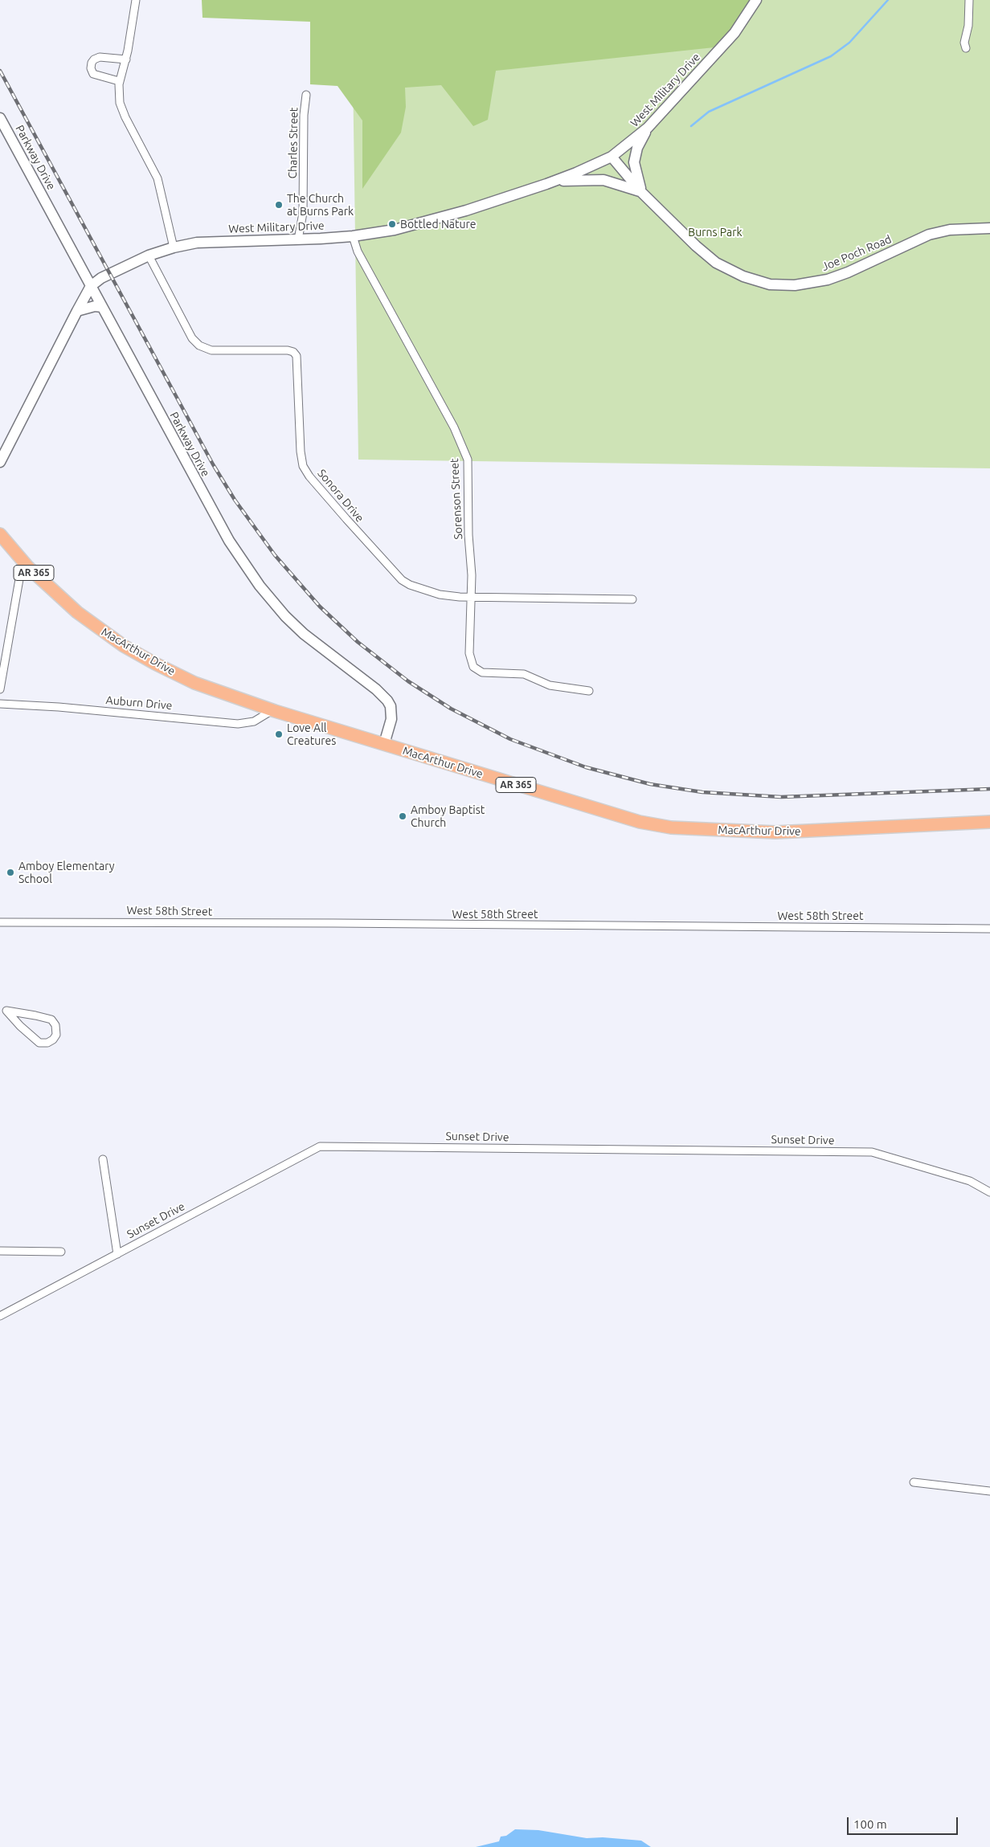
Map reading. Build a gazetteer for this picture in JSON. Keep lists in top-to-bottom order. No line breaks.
{"streets":{"main road":["AR 365","MacArthur Drive"],"street":["West Military Drive","Charles Street","Parkway Drive","Joe Poch Road","Sonora Drive","Sorenson Street","Auburn Drive","West 58th Street","Sunset Drive"]},"crossings":[["West Military Drive","Charles Street"],["West Military Drive","Parkway Drive"],["West Military Drive","Joe Poch Road"],["West Military Drive","Sonora Drive"],["West Military Drive","Sorenson Street"],["Parkway Drive","MacArthur Drive"],["Sonora Drive","Sorenson Street"],["MacArthur Drive","Auburn Drive"]],"parks":["Burns Park"],"places":["The Church at Burns Park","Bottled Nature","Love All Creatures","Amboy Baptist Church","Amboy Elementary School"],"scale_bar":"100 m"}
